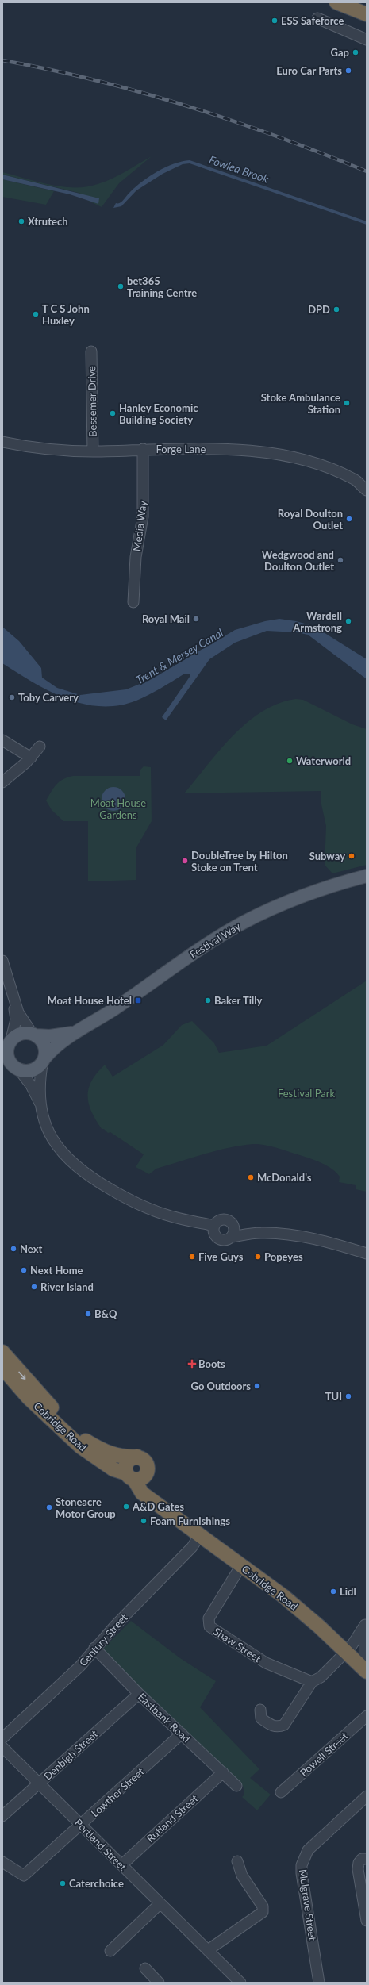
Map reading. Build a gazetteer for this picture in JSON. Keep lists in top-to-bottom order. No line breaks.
{"streets":{"highway":["Cobridge Road"],"main road":["Festival Way"],"street":["Bessemer Drive","Forge Lane","Media Way","Century Street","Shaw Street","Eastbank Road","Powell Street","Denbigh Street","Lowther Street","Rutland Street","Portland Street","Mulgrave Street"]},"crossings":[["Bessemer Drive","Forge Lane"],["Forge Lane","Media Way"],["Cobridge Road","Century Street"],["Cobridge Road","Shaw Street"],["Century Street","Eastbank Road"],["Eastbank Road","Denbigh Street"],["Eastbank Road","Lowther Street"],["Eastbank Road","Rutland Street"],["Denbigh Street","Portland Street"],["Lowther Street","Portland Street"],["Rutland Street","Portland Street"]],"water":["Fowlea Brook","Trent & Mersey Canal"],"parks":["Moat House Gardens","Festival Park"],"places":{"other":["ESS Safeforce","Gap","Euro Car Parts","Xtrutech","bet365 Training Centre","DPD","T C S John Huxley","Stoke Ambulance Station","Hanley Economic Building Society","Royal Doulton Outlet","Wedgwood and Doulton Outlet","Royal Mail","Wardell Armstrong","Toby Carvery","Waterworld","Subway","DoubleTree by Hilton Stoke on Trent","Baker Tilly","McDonald's","Next","Five Guys","Popeyes","Next Home","River Island","B&Q","Go Outdoors","TUI","A&D Gates","Stoneacre Motor Group","Foam Furnishings","Lidl","Caterchoice"],"transit":["Moat House Hotel"],"health":["Boots"]}}
